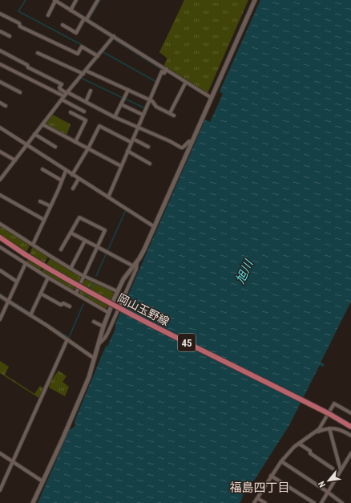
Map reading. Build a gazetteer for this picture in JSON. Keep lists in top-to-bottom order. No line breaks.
{"streets":{"main road":["岡山玉野線","45"]},"districts":["福島四丁目"],"water":["旭川"],"north":"bottom left"}
